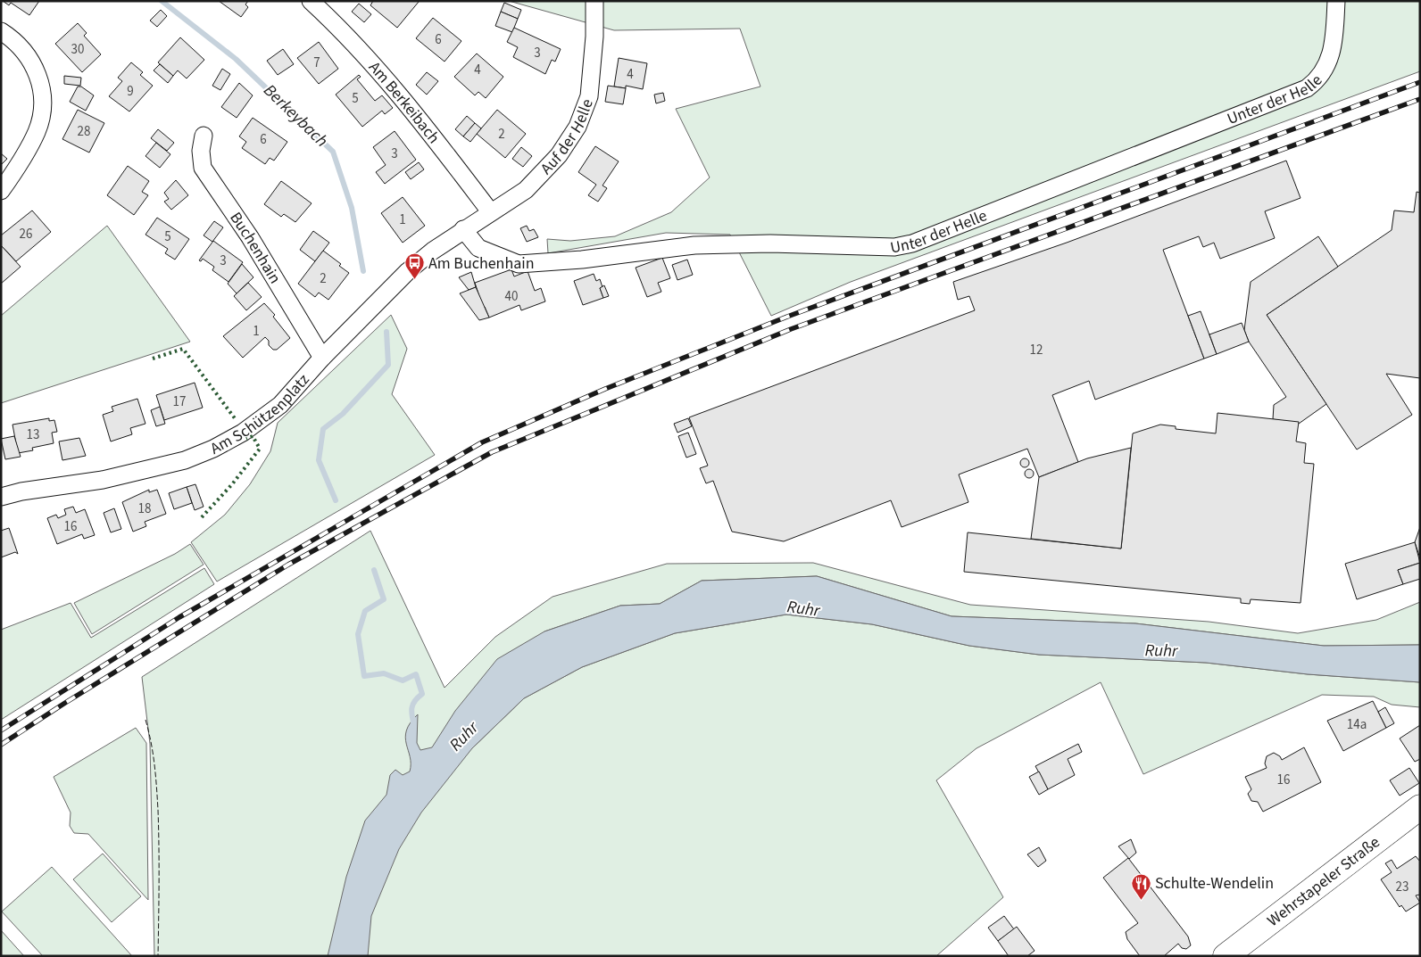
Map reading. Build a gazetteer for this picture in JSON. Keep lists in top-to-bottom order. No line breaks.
{"streets":{"main road":["Wehrstapeler Straße"],"street":["Unter der Helle","Am Berkeibach","Auf der Helle","Buchenhain","Am Schützenplatz"]},"crossings":[["Unter der Helle","Auf der Helle"],["Unter der Helle","Am Schützenplatz"],["Am Berkeibach","Auf der Helle"],["Auf der Helle","Am Schützenplatz"],["Buchenhain","Am Schützenplatz"]],"water":["Berkeybach","Ruhr"],"places":{"bus stop":["Am Buchenhain"],"restaurant":["Schulte-Wendelin"]},"house_numbers":["6","30","3","7","4","4","9","5","28","2","6","3","1","26","5","3","2","40","1","12","17","13","18","16","14a","16","23"]}
